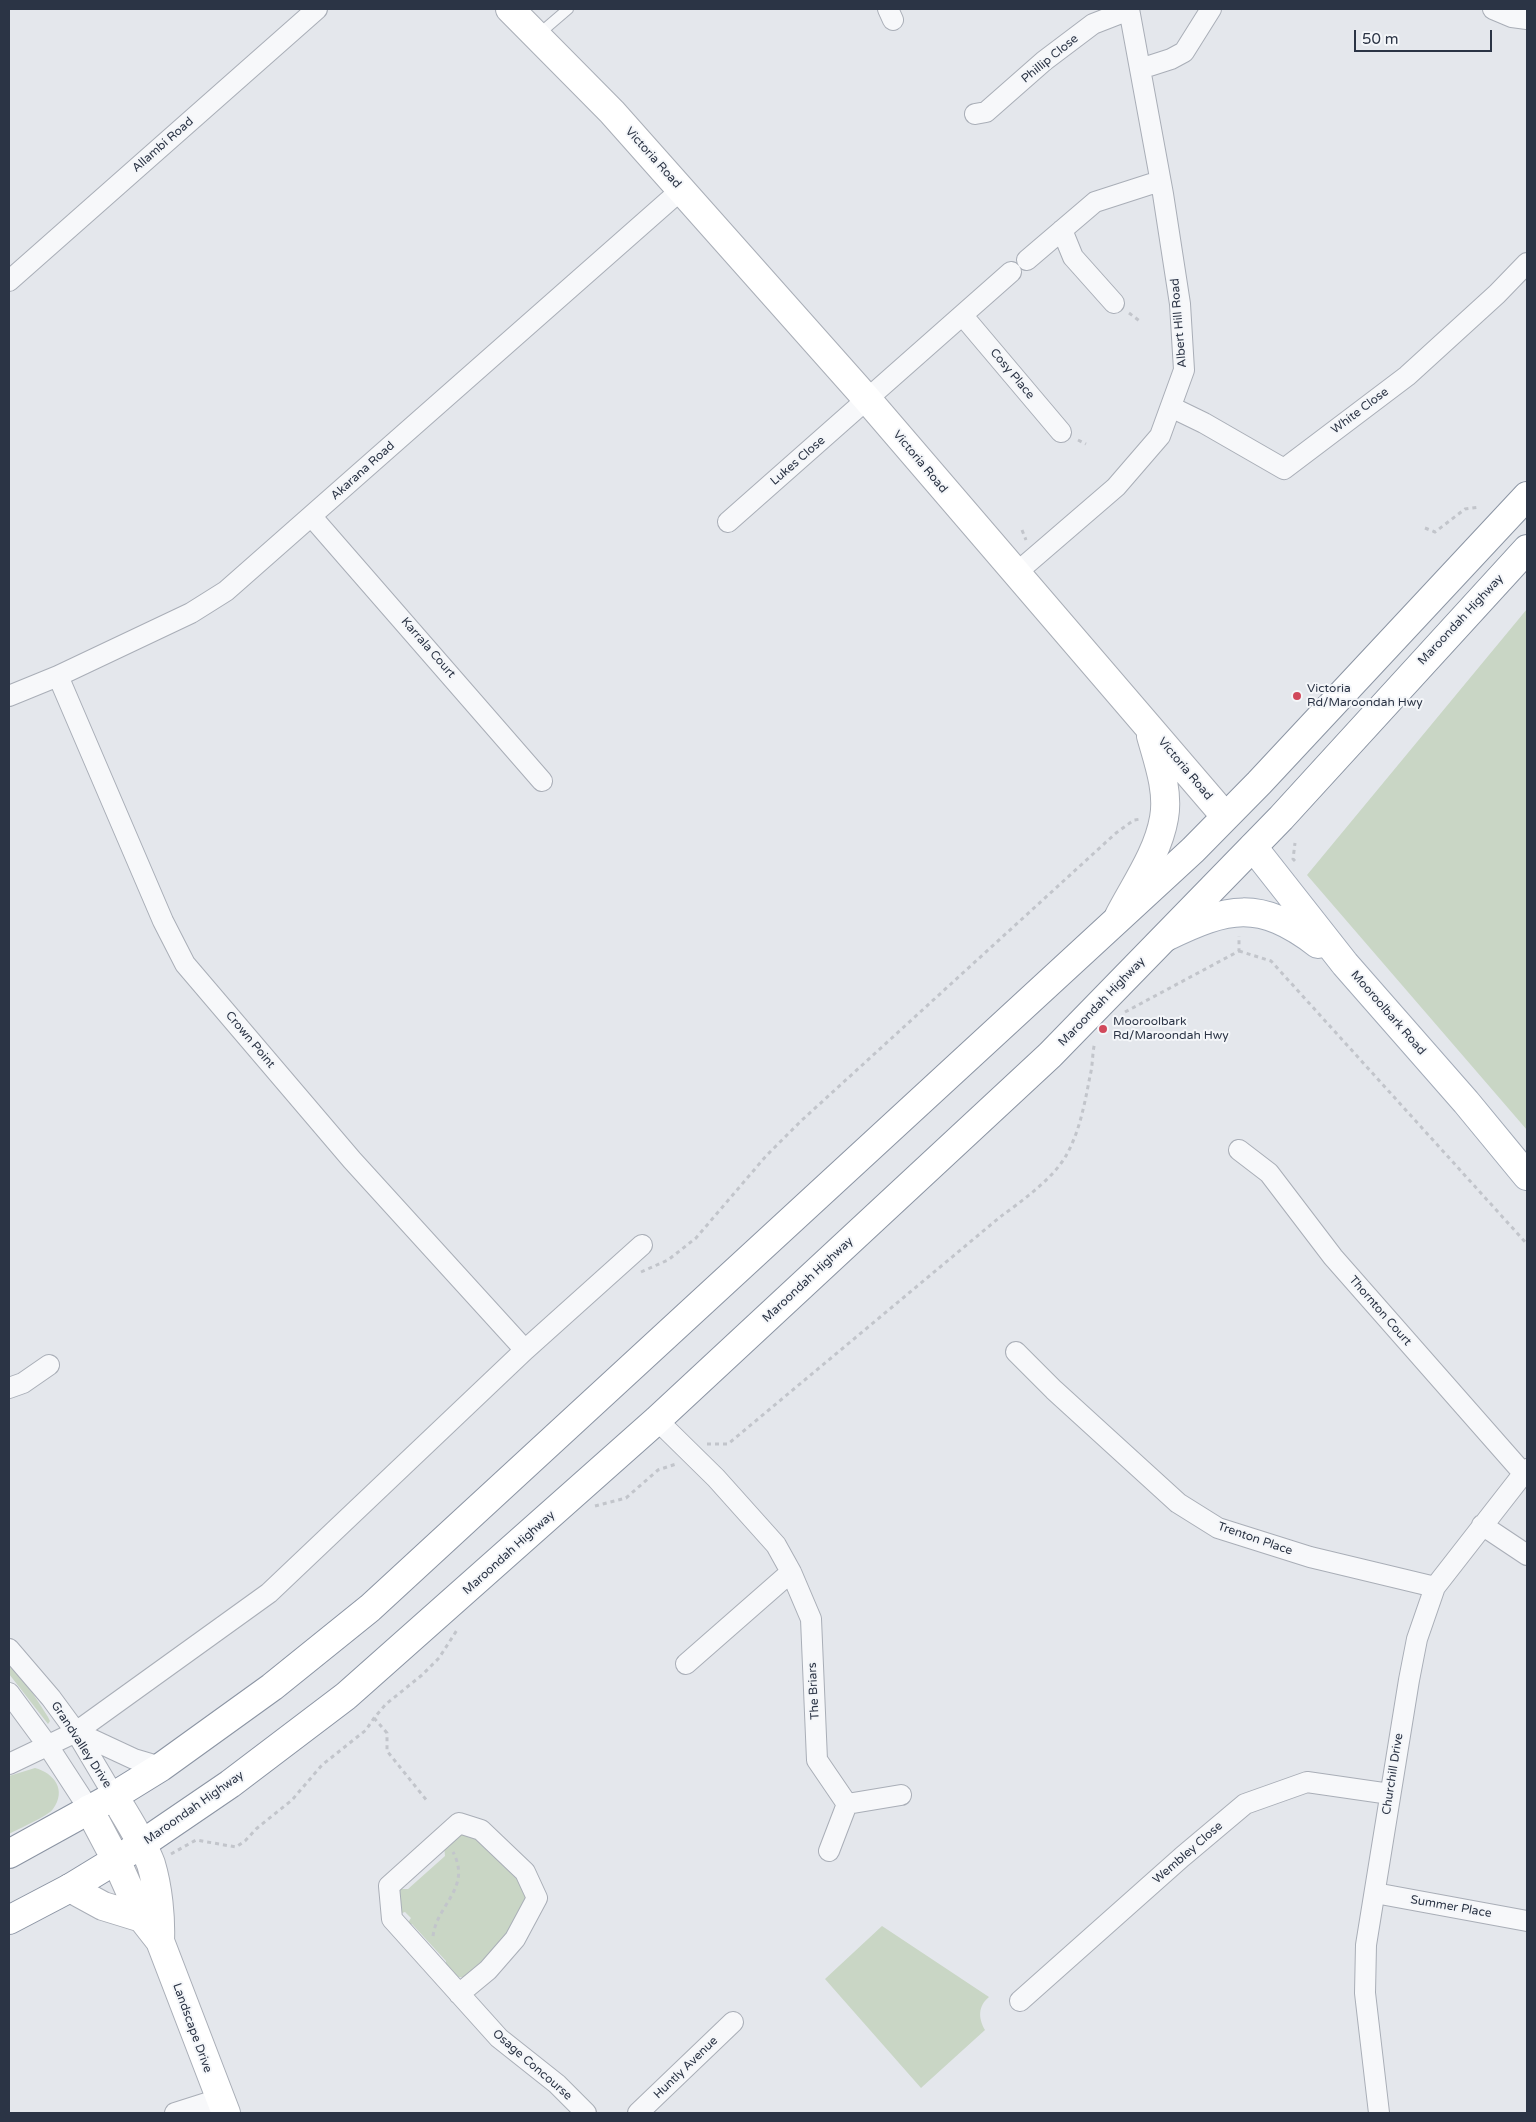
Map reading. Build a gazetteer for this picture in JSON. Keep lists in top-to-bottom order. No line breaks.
{"streets":{"main road":["Victoria Road","Maroondah Highway","Mooroolbark Road","Landscape Drive"],"street":["Phillip Close","Allambi Road","Albert Hill Road","Cosy Place","White Close","Lukes Close","Akarana Road","Karrala Court","Crown Point","Thornton Court","Trenton Place","The Briars","Grandvalley Drive","Churchill Drive","Wembley Close","Summer Place","Osage Concourse","Huntly Avenue"]},"crossings":[["Phillip Close","Albert Hill Road"],["Victoria Road","Albert Hill Road"],["Victoria Road","Lukes Close"],["Victoria Road","Akarana Road"],["Victoria Road","Maroondah Highway"],["Victoria Road","Mooroolbark Road"],["Albert Hill Road","White Close"],["Akarana Road","Karrala Court"],["Akarana Road","Crown Point"],["Maroondah Highway","Mooroolbark Road"],["Maroondah Highway","The Briars"],["Maroondah Highway","Landscape Drive"],["Thornton Court","Churchill Drive"],["Trenton Place","Churchill Drive"],["Grandvalley Drive","Landscape Drive"],["Churchill Drive","Wembley Close"],["Churchill Drive","Summer Place"]],"places":["Victoria Rd/Maroondah Hwy","Mooroolbark Rd/Maroondah Hwy"],"scale_bar":"50 m"}
